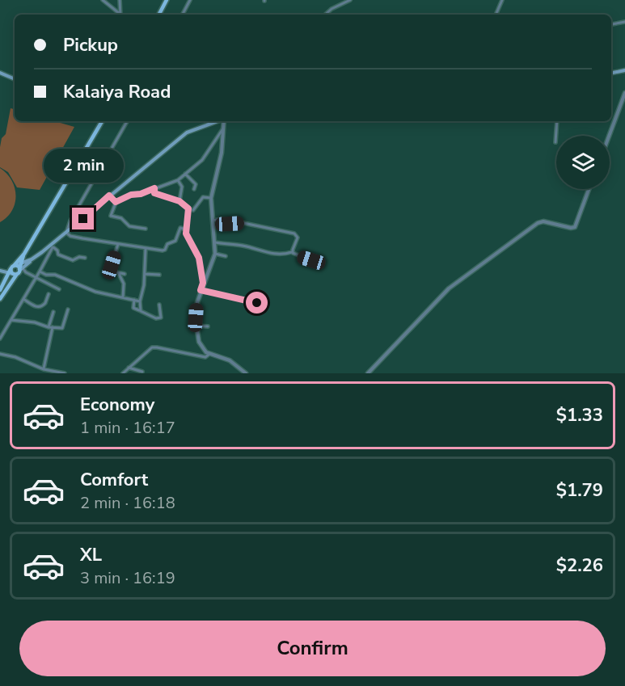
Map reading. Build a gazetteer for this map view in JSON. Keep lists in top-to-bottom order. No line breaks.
{"page":{"banner":["Pickup","Kalaiya Road"],"bubble":"2 min","list":[{"name":"Economy","note":"1 min · 16:17","value":"$1.33"},{"name":"Comfort","note":"2 min · 16:18","value":"$1.79"},{"name":"XL","note":"3 min · 16:19","value":"$2.26"}],"buttons":"Confirm"}}
